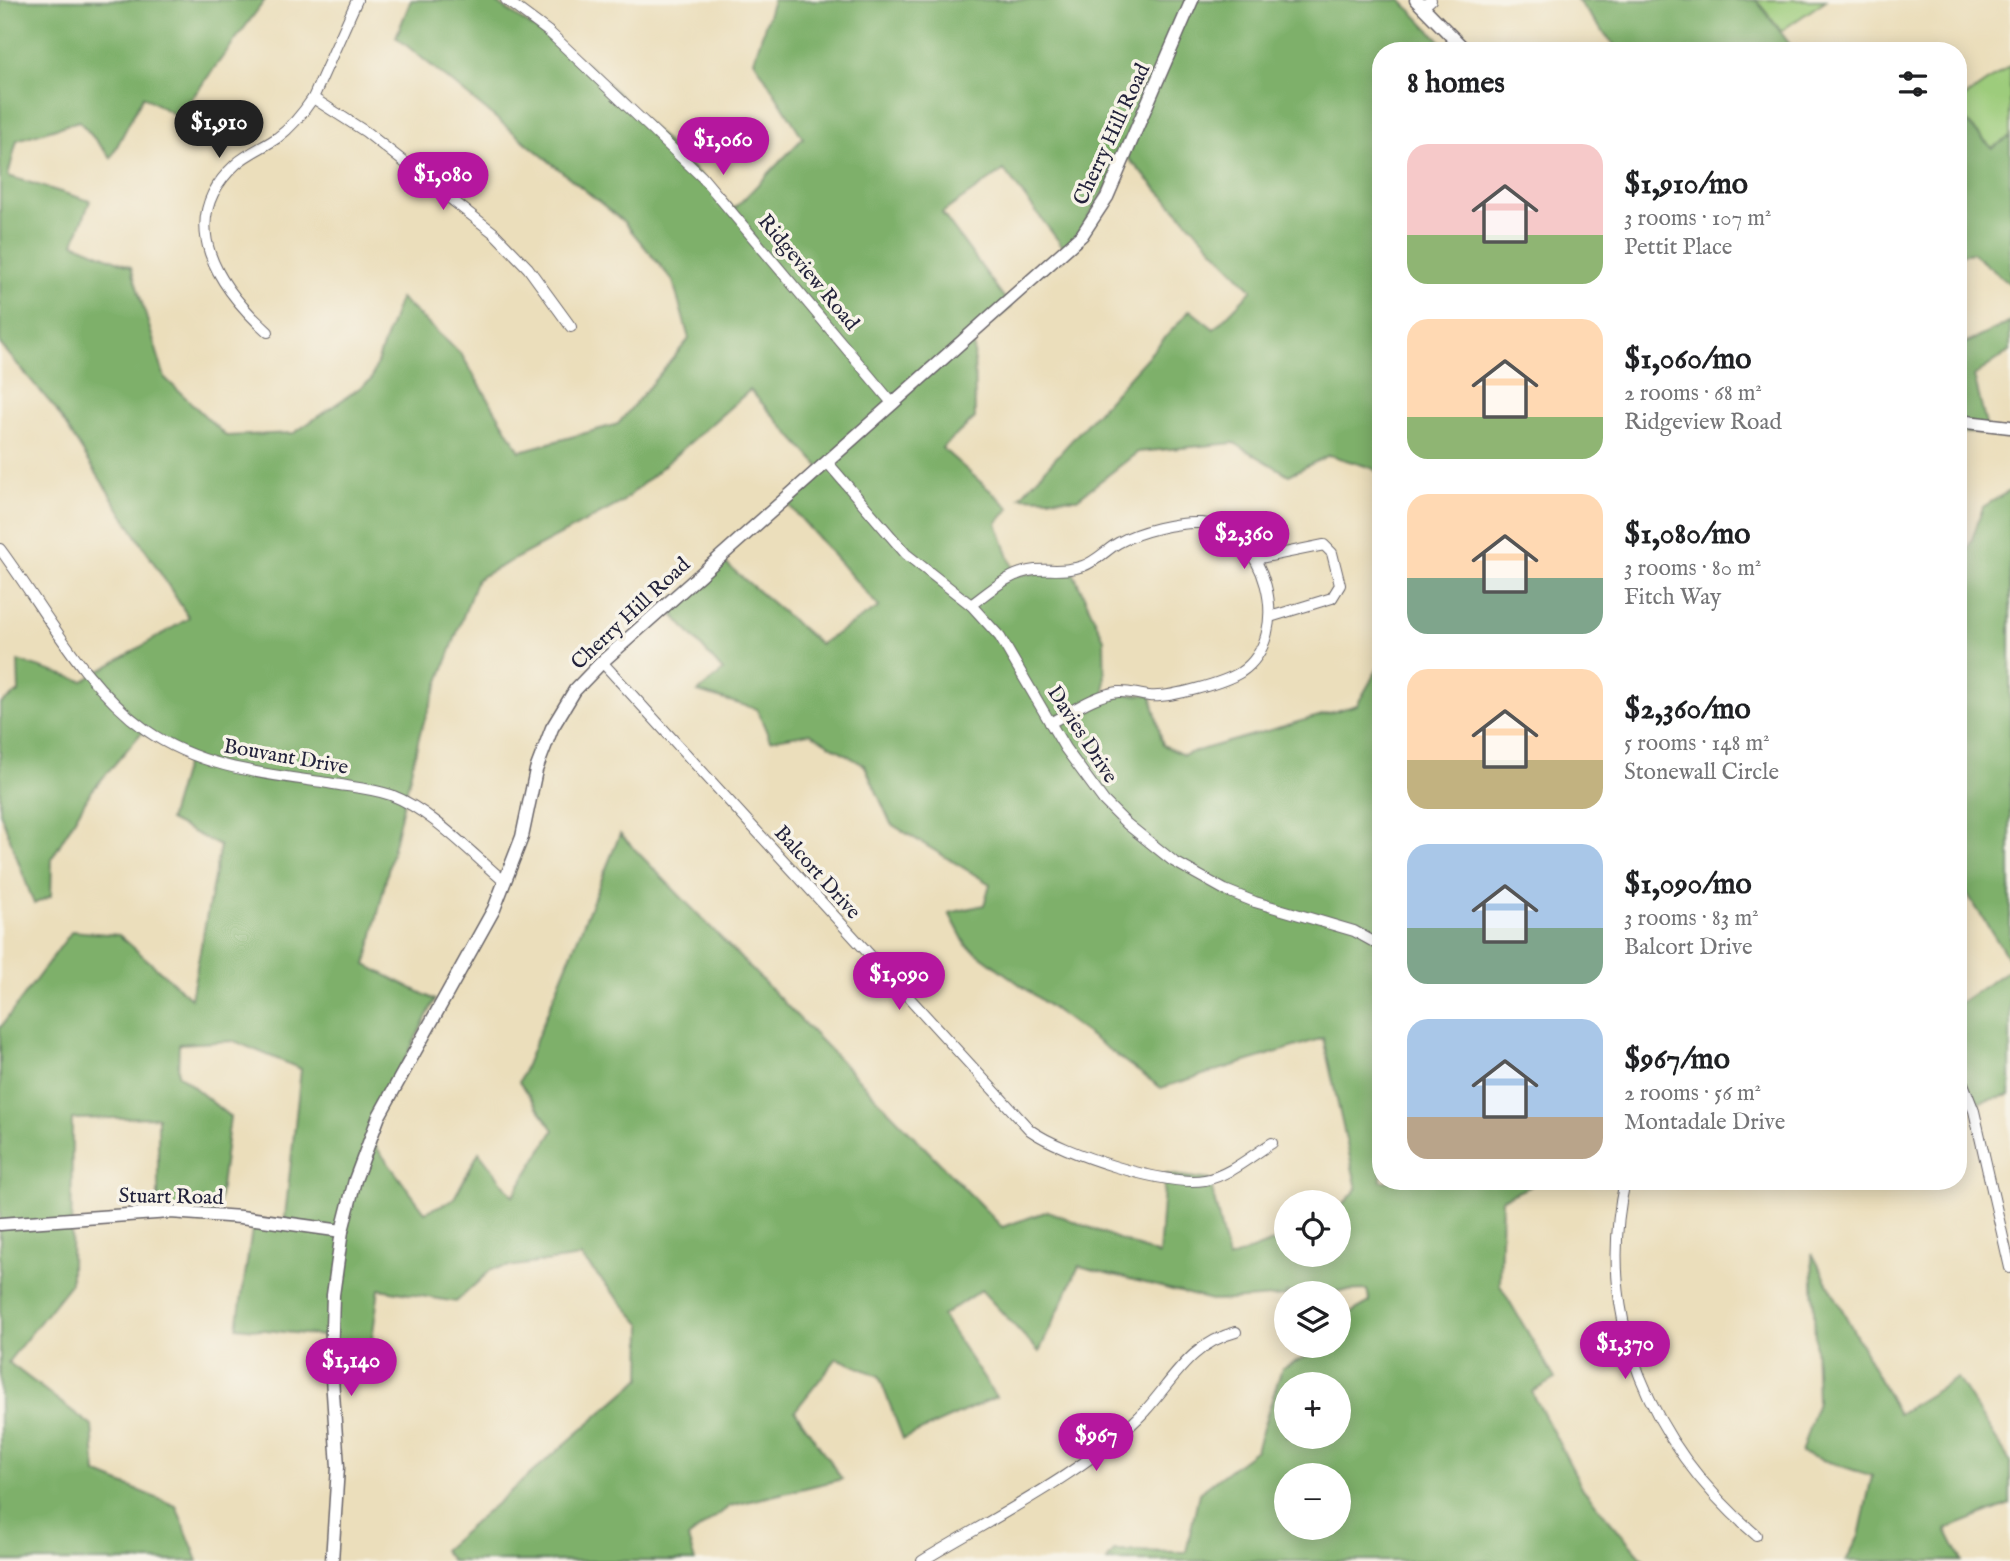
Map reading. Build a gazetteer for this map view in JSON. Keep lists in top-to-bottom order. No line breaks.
{"streets":{"street":["Cherry Hill Road","Ridgeview Road","Davies Drive","Bouvant Drive","Balcort Drive","Stuart Road"]},"crossings":[["Cherry Hill Road","Ridgeview Road"],["Cherry Hill Road","Davies Drive"],["Cherry Hill Road","Bouvant Drive"],["Cherry Hill Road","Balcort Drive"],["Cherry Hill Road","Stuart Road"]],"page":{"heading":"8 homes","price":["$1,910","$1,060","$1,080","$2,360","$1,090","$1,370","$1,140","$967"],"list":[{"name":"$1,910/mo","note":"3 rooms · 107 m² · Pettit Place"},{"name":"$1,060/mo","note":"2 rooms · 68 m² · Ridgeview Road"},{"name":"$1,080/mo","note":"3 rooms · 80 m² · Fitch Way"},{"name":"$2,360/mo","note":"5 rooms · 148 m² · Stonewall Circle"},{"name":"$1,090/mo","note":"3 rooms · 83 m² · Balcort Drive"},{"name":"$967/mo","note":"2 rooms · 56 m² · Montadale Drive"}],"map_buttons":["+","−"]}}
